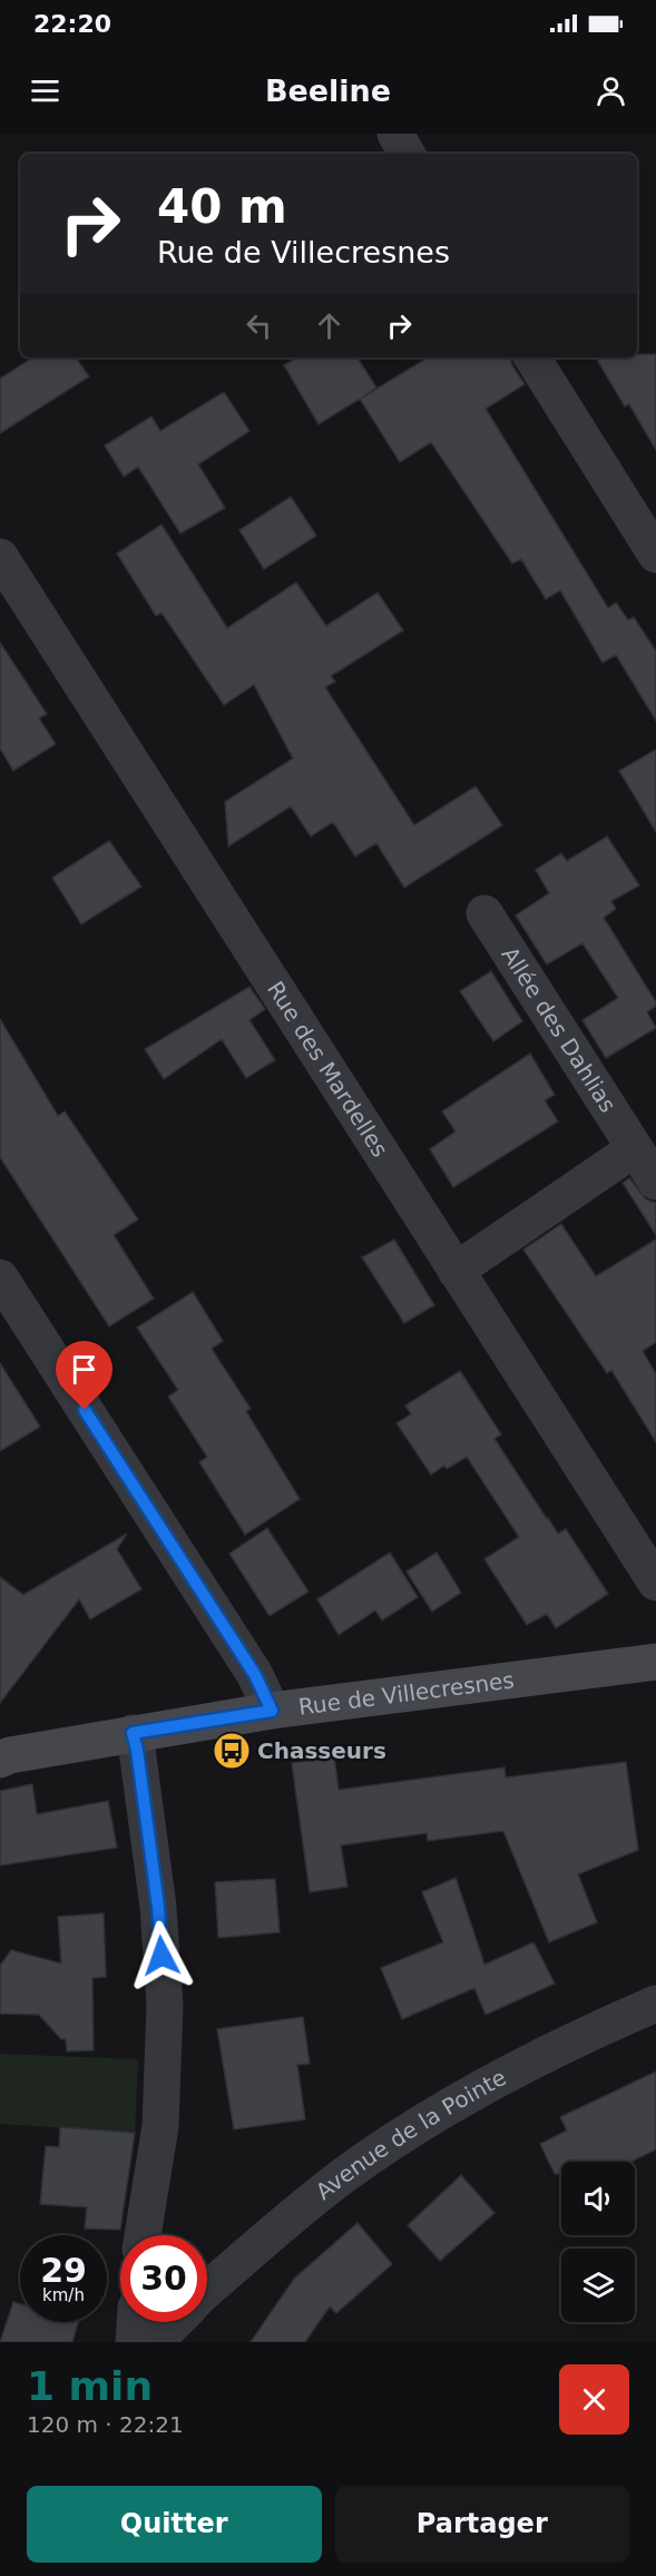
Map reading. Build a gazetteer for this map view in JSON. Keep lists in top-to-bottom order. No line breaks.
{"streets":{"street":["Allée des Dahlias","Rue des Mardelles","Rue de Villecresnes","Avenue de la Pointe"]},"places":{"bus stop":["Chasseurs"]},"page":{"status":"22:20","header":"Beeline","turn":["40 m","Rue de Villecresnes"],"speed":"29 km/h","limit":"30","heading":["1 min","120 m · 22:21"],"buttons":["Quitter","Partager"]}}
